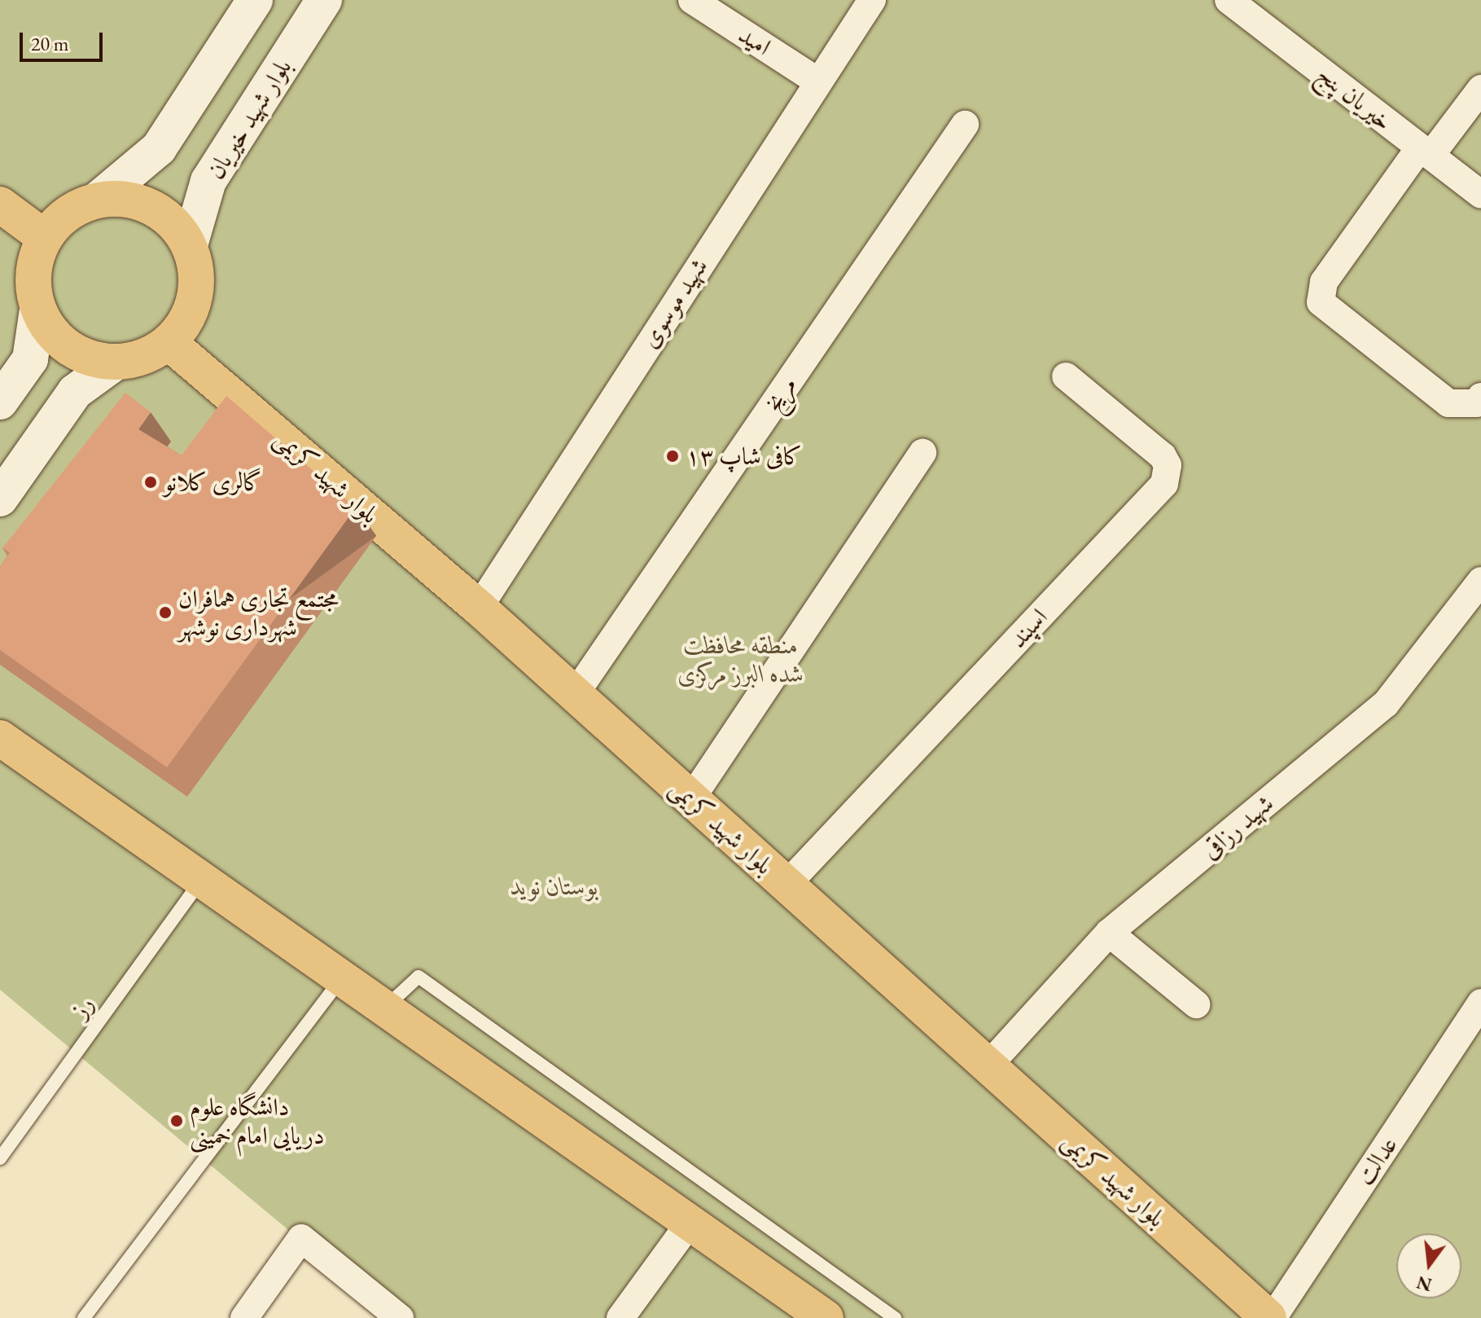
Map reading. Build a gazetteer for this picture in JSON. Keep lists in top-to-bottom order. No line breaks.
{"streets":{"main road":["بلوار شهید خیریان","بلوار شهید کریمی"],"street":["امید","خیریان پنج","شهید موسوی","مریخ","اسپند","شهید رزاقی","عدالت"],"lane":["رز"]},"crossings":[["امید","شهید موسوی"],["بلوار شهید خیریان","بلوار شهید کریمی"],["شهید موسوی","بلوار شهید کریمی"],["مریخ","بلوار شهید کریمی"],["بلوار شهید کریمی","اسپند"],["بلوار شهید کریمی","شهید رزاقی"],["بلوار شهید کریمی","عدالت"]],"parks":["منطقه محافظت شده البرز مرکزی","بوستان نوید"],"places":["کافی شاپ ۱۳","گالری کلانو","مجتمع تجاری همافران شهرداری نوشهر","دانشگاه علوم دریایی امام خمینی"],"scale_bar":"20 m","north":"bottom"}
